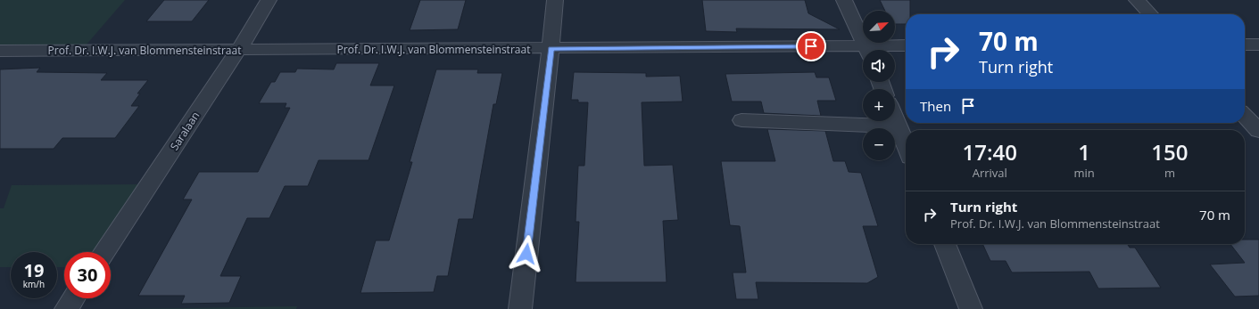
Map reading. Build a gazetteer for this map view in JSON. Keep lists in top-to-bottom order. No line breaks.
{"streets":{"street":["Prof. Dr. I.W.J. van Blommensteinstraat","Saralaan"]},"crossings":[["Prof. Dr. I.W.J. van Blommensteinstraat","Saralaan"]],"north":"top right","page":{"map_buttons":["+","−"],"turn":["70 m","Turn right"],"then":"Then","eta":["17:40","Arrival","1","min","150","m"],"list":[{"name":"Turn right","note":"Prof. Dr. I.W.J. van Blommensteinstraat","value":"70 m"}],"speed":"19 km/h","limit":"30"}}
